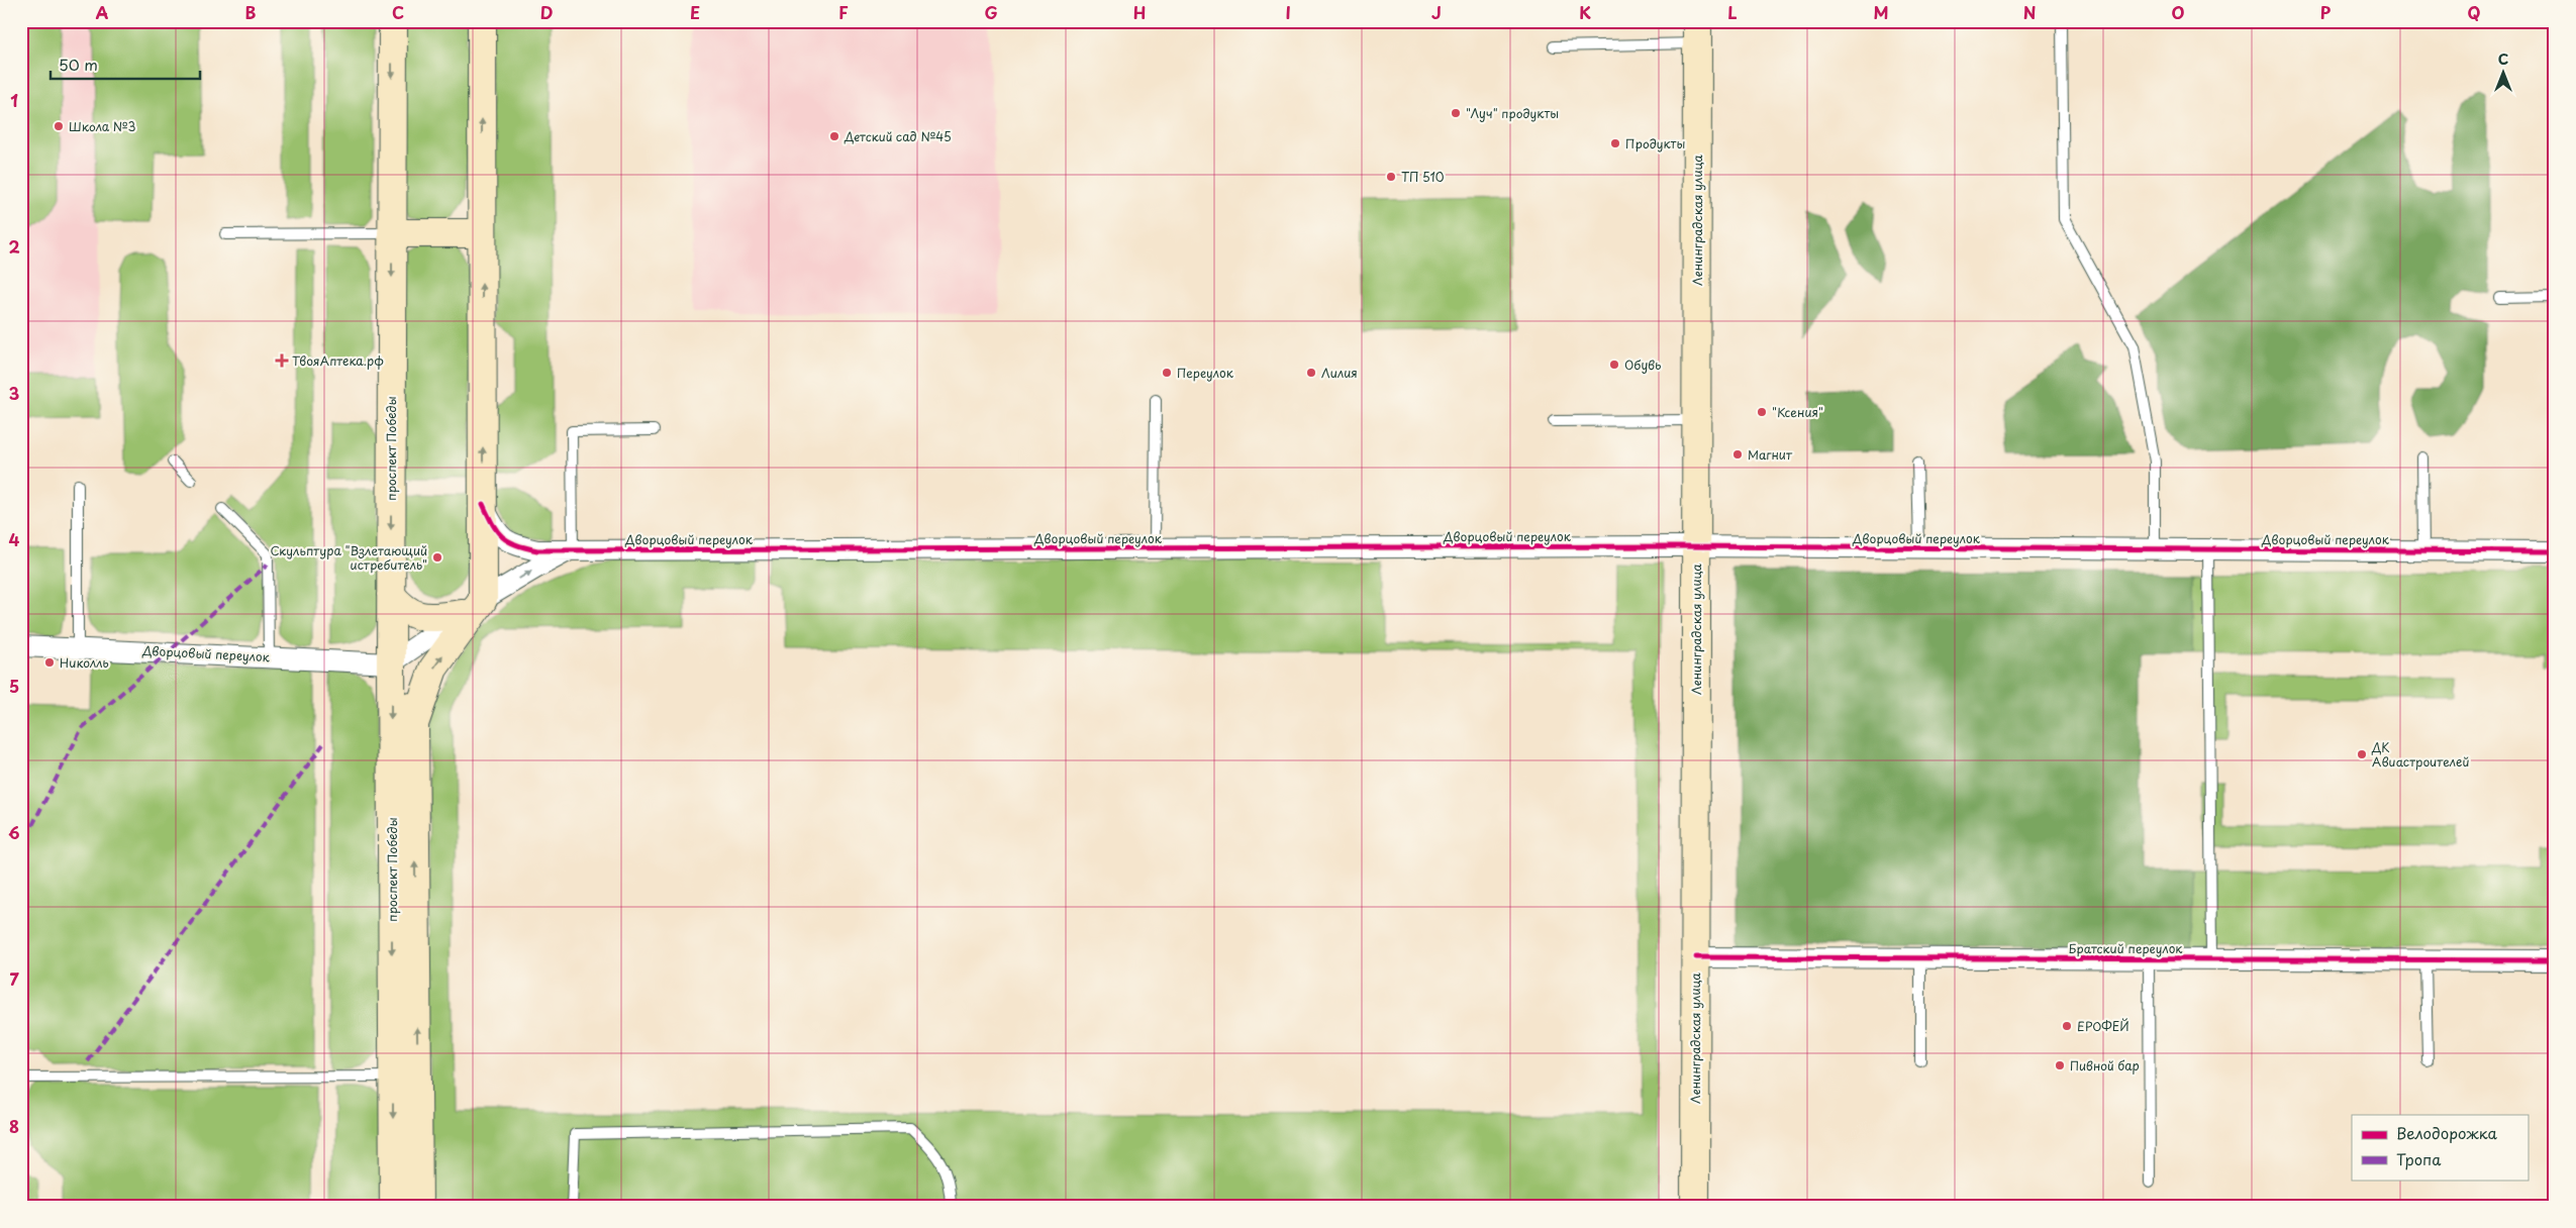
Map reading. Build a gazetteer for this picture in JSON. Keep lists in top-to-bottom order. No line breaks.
{"streets":{"main road":["Ленинградская улица","проспект Победы"],"street":["Дворцовый переулок","Братский переулок"]},"crossings":[["Ленинградская улица","Дворцовый переулок"],["Ленинградская улица","Братский переулок"],["проспект Победы","Дворцовый переулок"]],"places":{"other":["\"Луч\" продукты","Школа №3","Детский сад №45","Продукты","ТП 510","Обувь","Переулок","Лилия","\"Ксения\"","Магнит","Скульптура \"Взлетающий истребитель\"","Николль","ДК Авиастроителей","ЕРОФЕЙ","Пивной бар"],"health":["ТвояАптека.рф"]},"legend":["Велодорожка","Тропа"],"scale_bar":"50 m","north":"top","grid":{"columns":["A","B","C","D","E","F","G","H","I","J","K","L","M","N","O","P","Q"],"rows":["1","2","3","4","5","6","7","8"]}}
